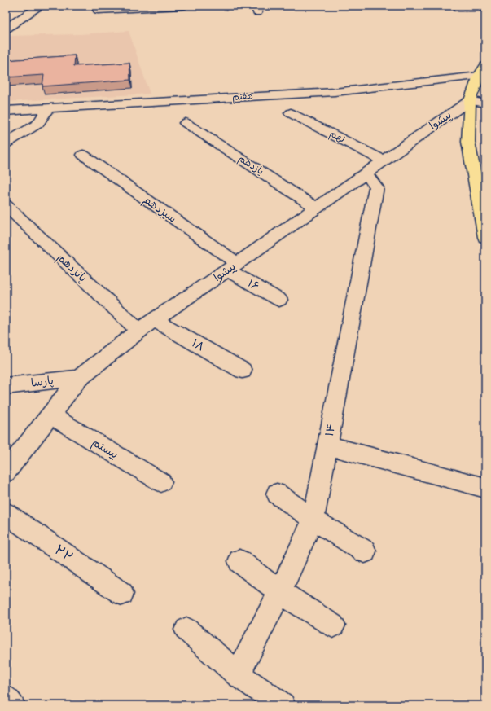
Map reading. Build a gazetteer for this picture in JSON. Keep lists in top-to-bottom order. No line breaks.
{"streets":{"street":["هفتم","پیشوا","نهم","یازدهم","سیزدهم","پانزدهم","۱۶","۱۸","پارسا","۱۴","بیستم","۲۲"]},"crossings":[["پیشوا","نهم"],["پیشوا","یازدهم"],["پیشوا","سیزدهم"],["پیشوا","پانزدهم"],["پیشوا","۱۶"],["پیشوا","۱۸"],["پیشوا","پارسا"],["پیشوا","۱۴"],["پیشوا","بیستم"],["سیزدهم","۱۶"]]}
